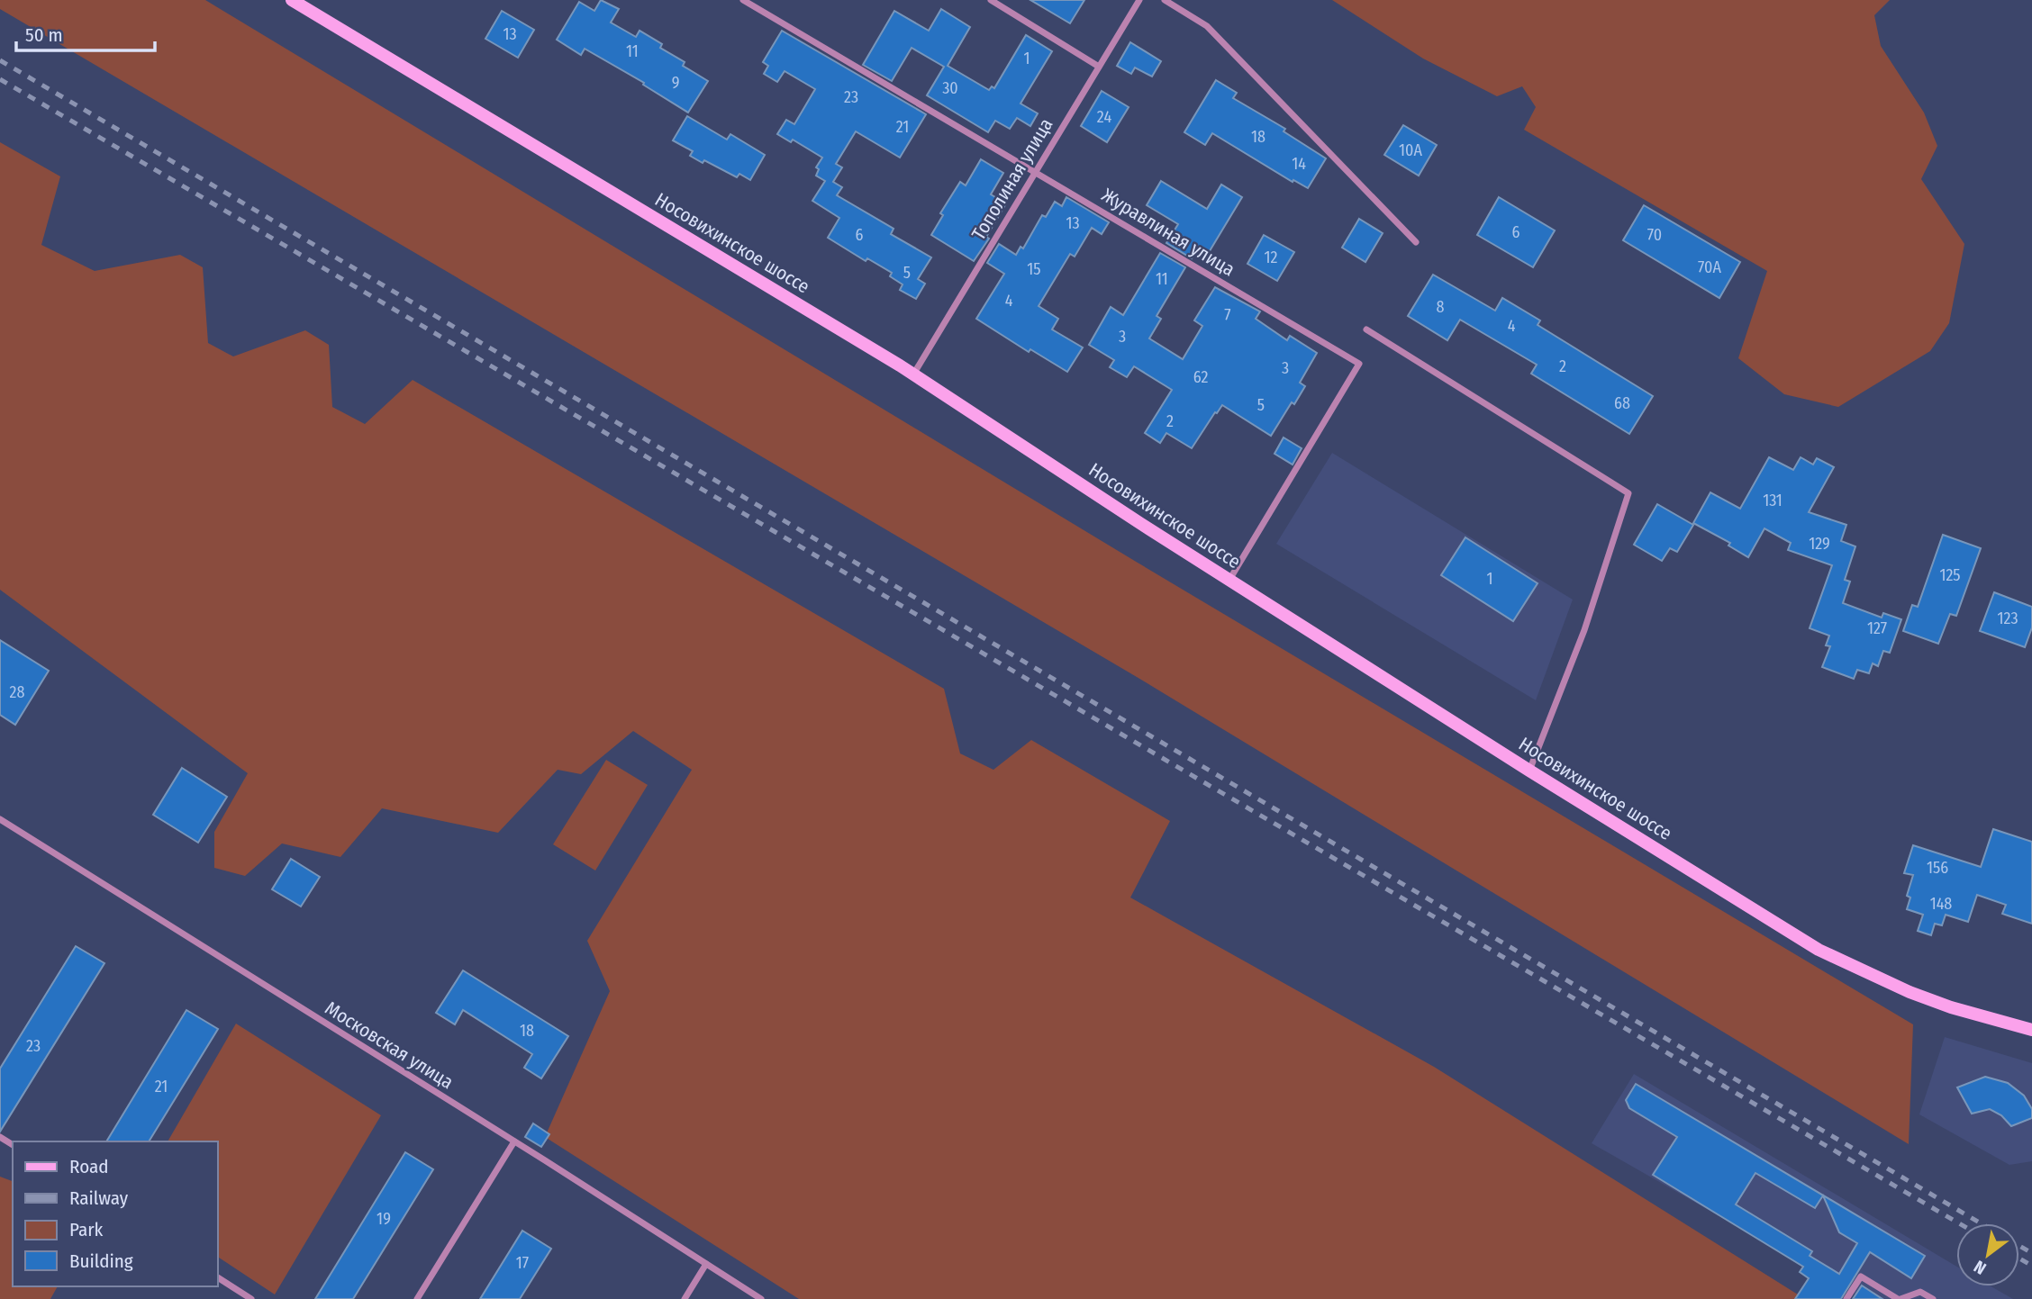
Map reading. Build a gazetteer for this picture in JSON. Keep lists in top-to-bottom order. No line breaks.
{"streets":{"main road":["Носовихинское шоссе"],"street":["Тополиная улица","Журавлиная улица","Московская улица"]},"crossings":[["Тополиная улица","Журавлиная улица"],["Тополиная улица","Носовихинское шоссе"],["Журавлиная улица","Носовихинское шоссе"]],"house_numbers":["13","11","1","9","30","23","24","21","18","10А","14","13","6","6","70","12","70А","15","5","11","4","8","7","4","3","2","3","62","68","5","2","131","129","125","1","123","127","28","156","148","18","23","21","19","17"],"legend":["Road","Railway","Park","Building"],"scale_bar":"50 m","north":"bottom left"}
